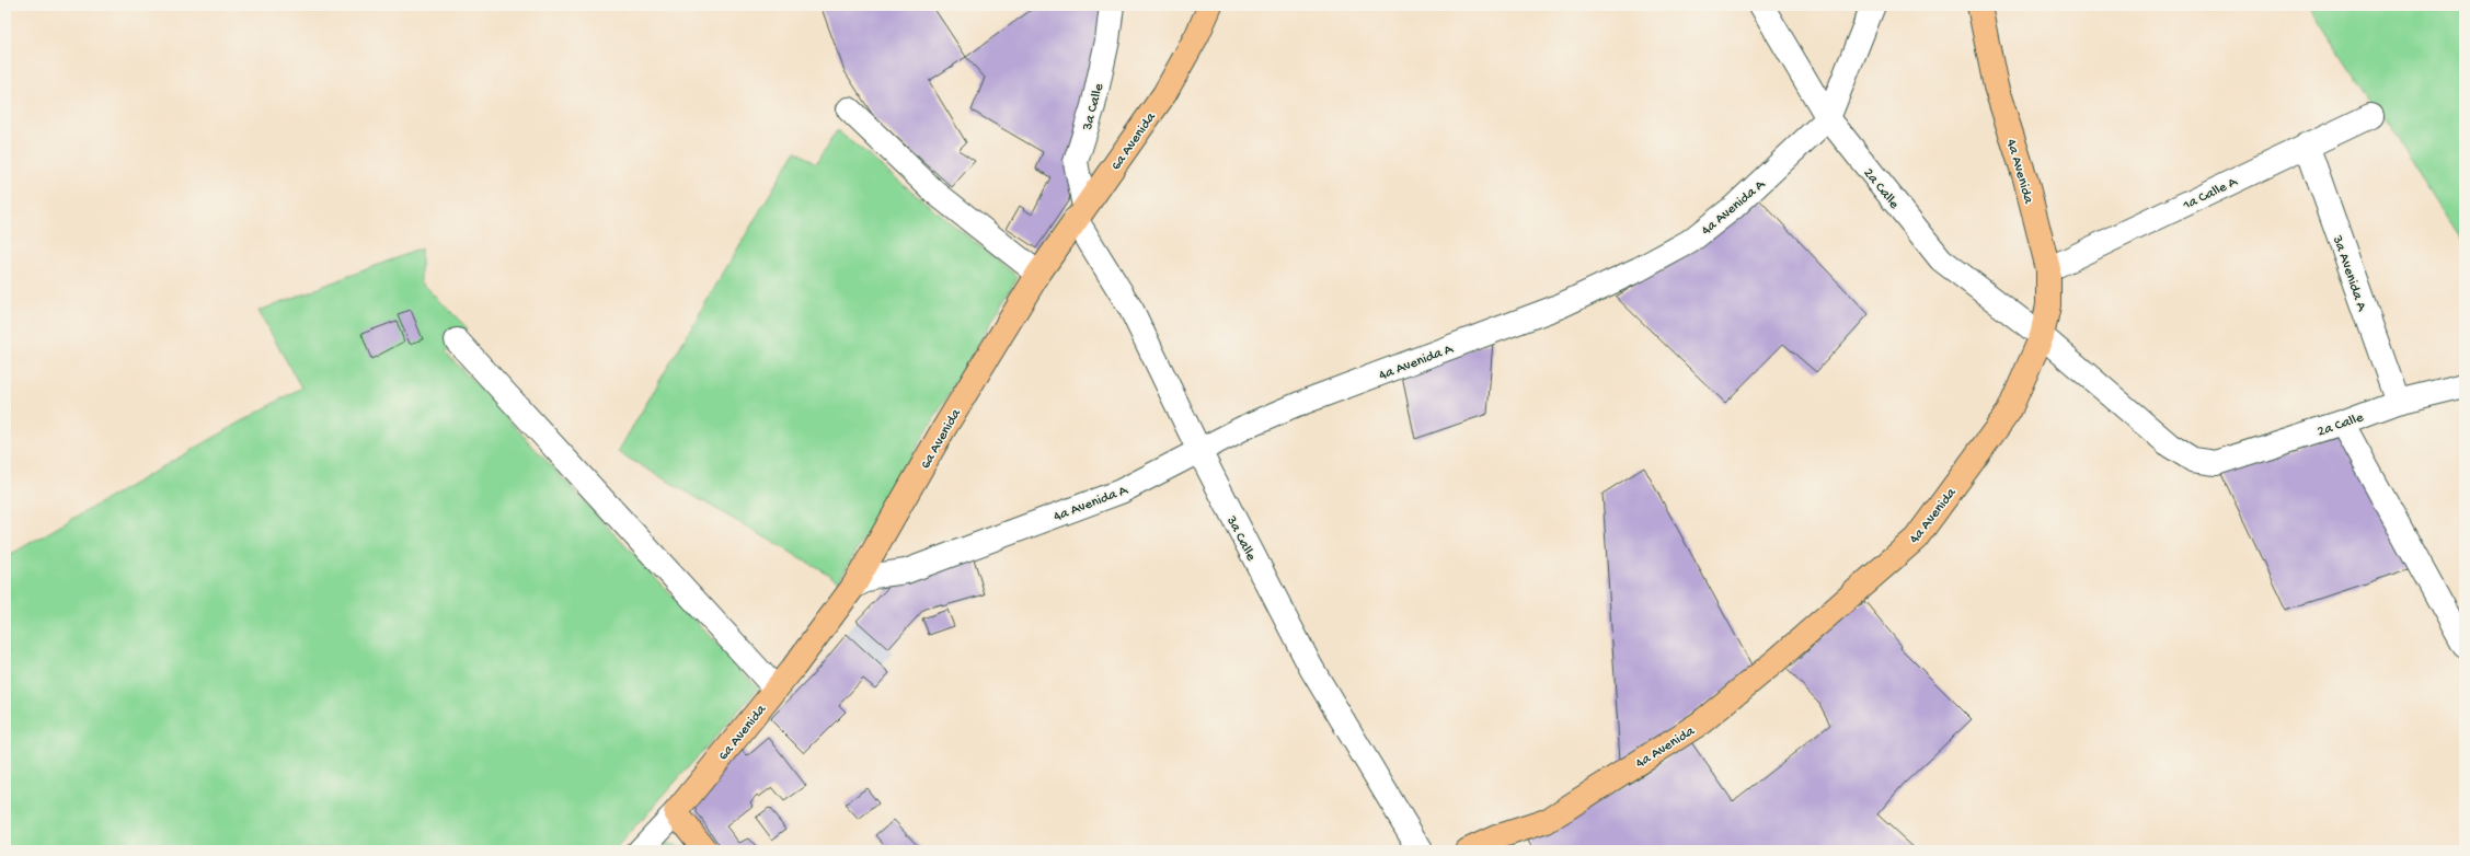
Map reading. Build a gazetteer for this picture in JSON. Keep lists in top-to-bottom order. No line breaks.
{"streets":{"main road":["6a Avenida","4a Avenida"],"street":["3a Calle","2a Calle","1a Calle A","4a Avenida A","3a Avenida A"]},"crossings":[["3a Calle","6a Avenida"],["3a Calle","4a Avenida A"],["6a Avenida","4a Avenida A"],["4a Avenida","2a Calle"],["4a Avenida","1a Calle A"],["2a Calle","4a Avenida A"],["2a Calle","3a Avenida A"],["1a Calle A","3a Avenida A"]]}
